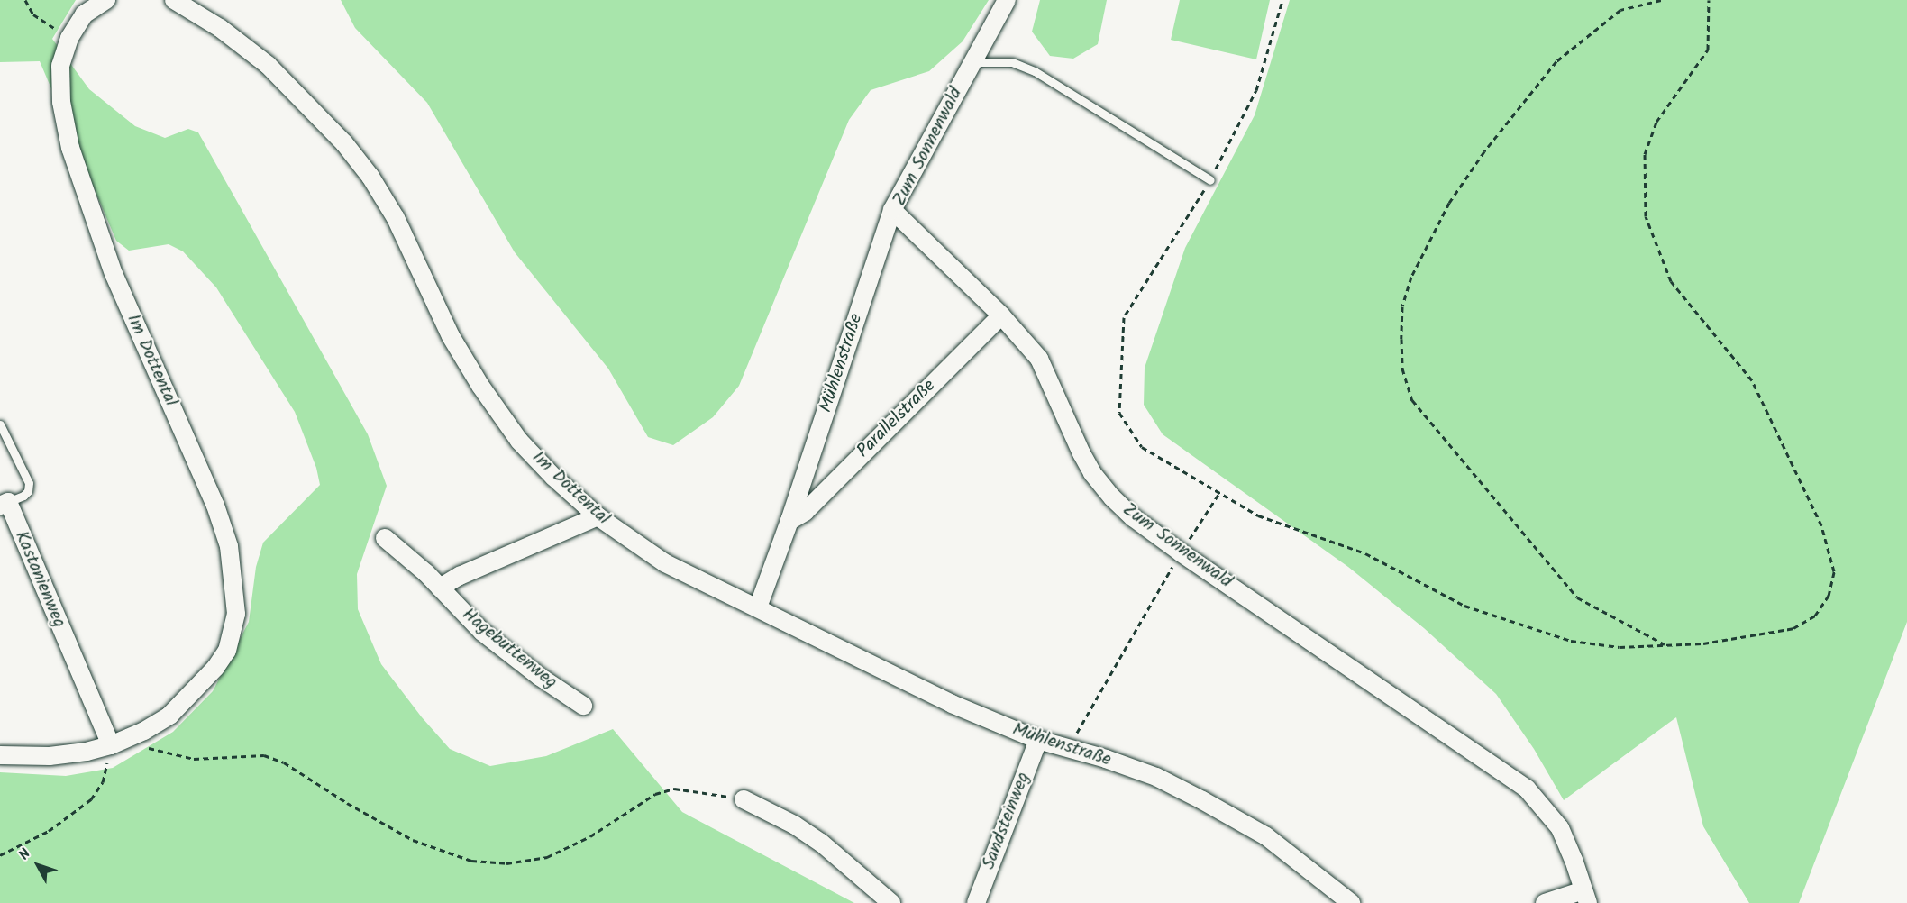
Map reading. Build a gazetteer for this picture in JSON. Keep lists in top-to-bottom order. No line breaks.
{"streets":{"street":["Zum Sonnenwald","Im Dottental","Mühlenstraße","Parallelstraße","Kastanienweg","Hagebuttenweg","Sandsteinweg"]},"crossings":[["Zum Sonnenwald","Mühlenstraße"],["Zum Sonnenwald","Parallelstraße"],["Im Dottental","Mühlenstraße"],["Im Dottental","Kastanienweg"],["Mühlenstraße","Parallelstraße"],["Mühlenstraße","Sandsteinweg"]],"north":"top left"}
